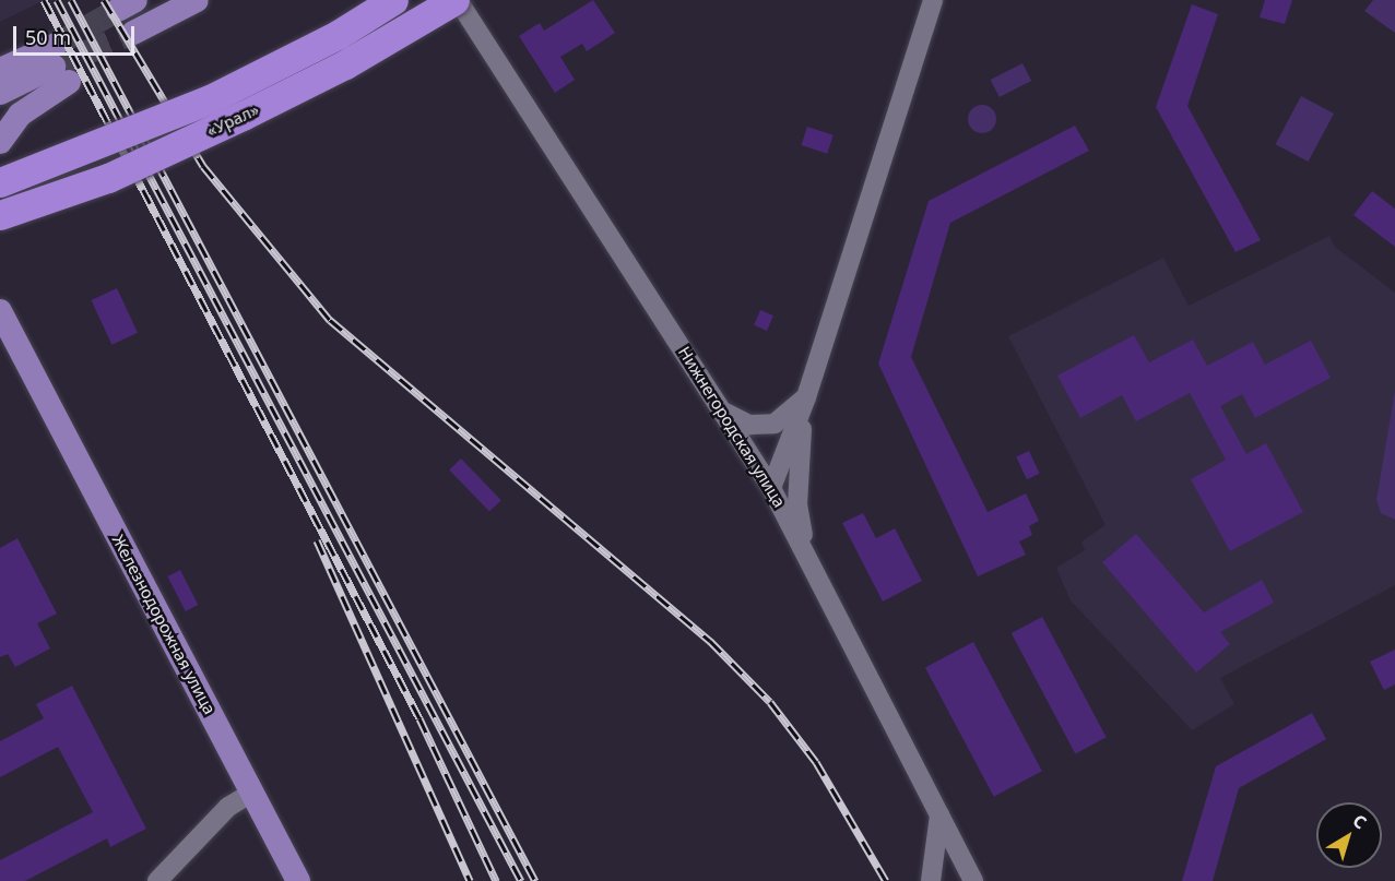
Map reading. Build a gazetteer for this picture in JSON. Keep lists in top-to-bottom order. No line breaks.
{"streets":{"highway":["«Урал»"],"main road":["Железнодорожная улица"],"street":["Нижнегородская улица"]},"crossings":[["«Урал»","Нижнегородская улица"]],"scale_bar":"50 m","north":"top right"}
